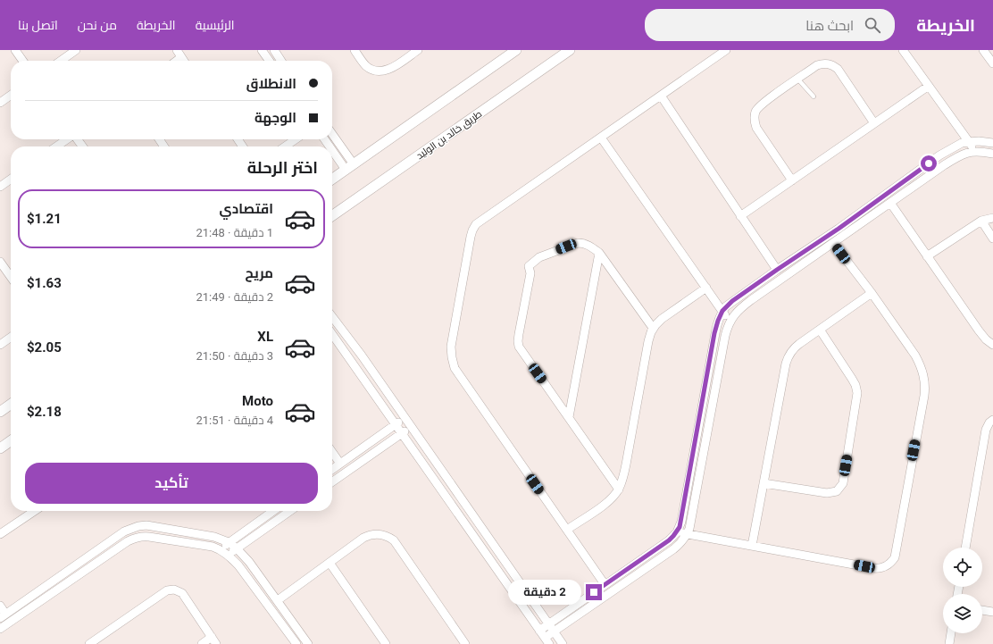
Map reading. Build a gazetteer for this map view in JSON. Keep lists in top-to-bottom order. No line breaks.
{"streets":{"street":["طريق خالد بن الوليد"]},"page":{"header":"الخريطة","search":"ابحث هنا","nav":["الرئيسية","الخريطة","من نحن","اتصل بنا"],"banner":["الانطلاق","الوجهة"],"heading":"اختر الرحلة","list":[{"name":"اقتصادي","note":"1 دقيقة · 21:48","value":"$1.21"},{"name":"مريح","note":"2 دقيقة · 21:49","value":"$1.63"},{"name":"XL","note":"3 دقيقة · 21:50","value":"$2.05"},{"name":"Moto","note":"4 دقيقة · 21:51","value":"$2.18"}],"buttons":"تأكيد","bubble":"2 دقيقة"}}
